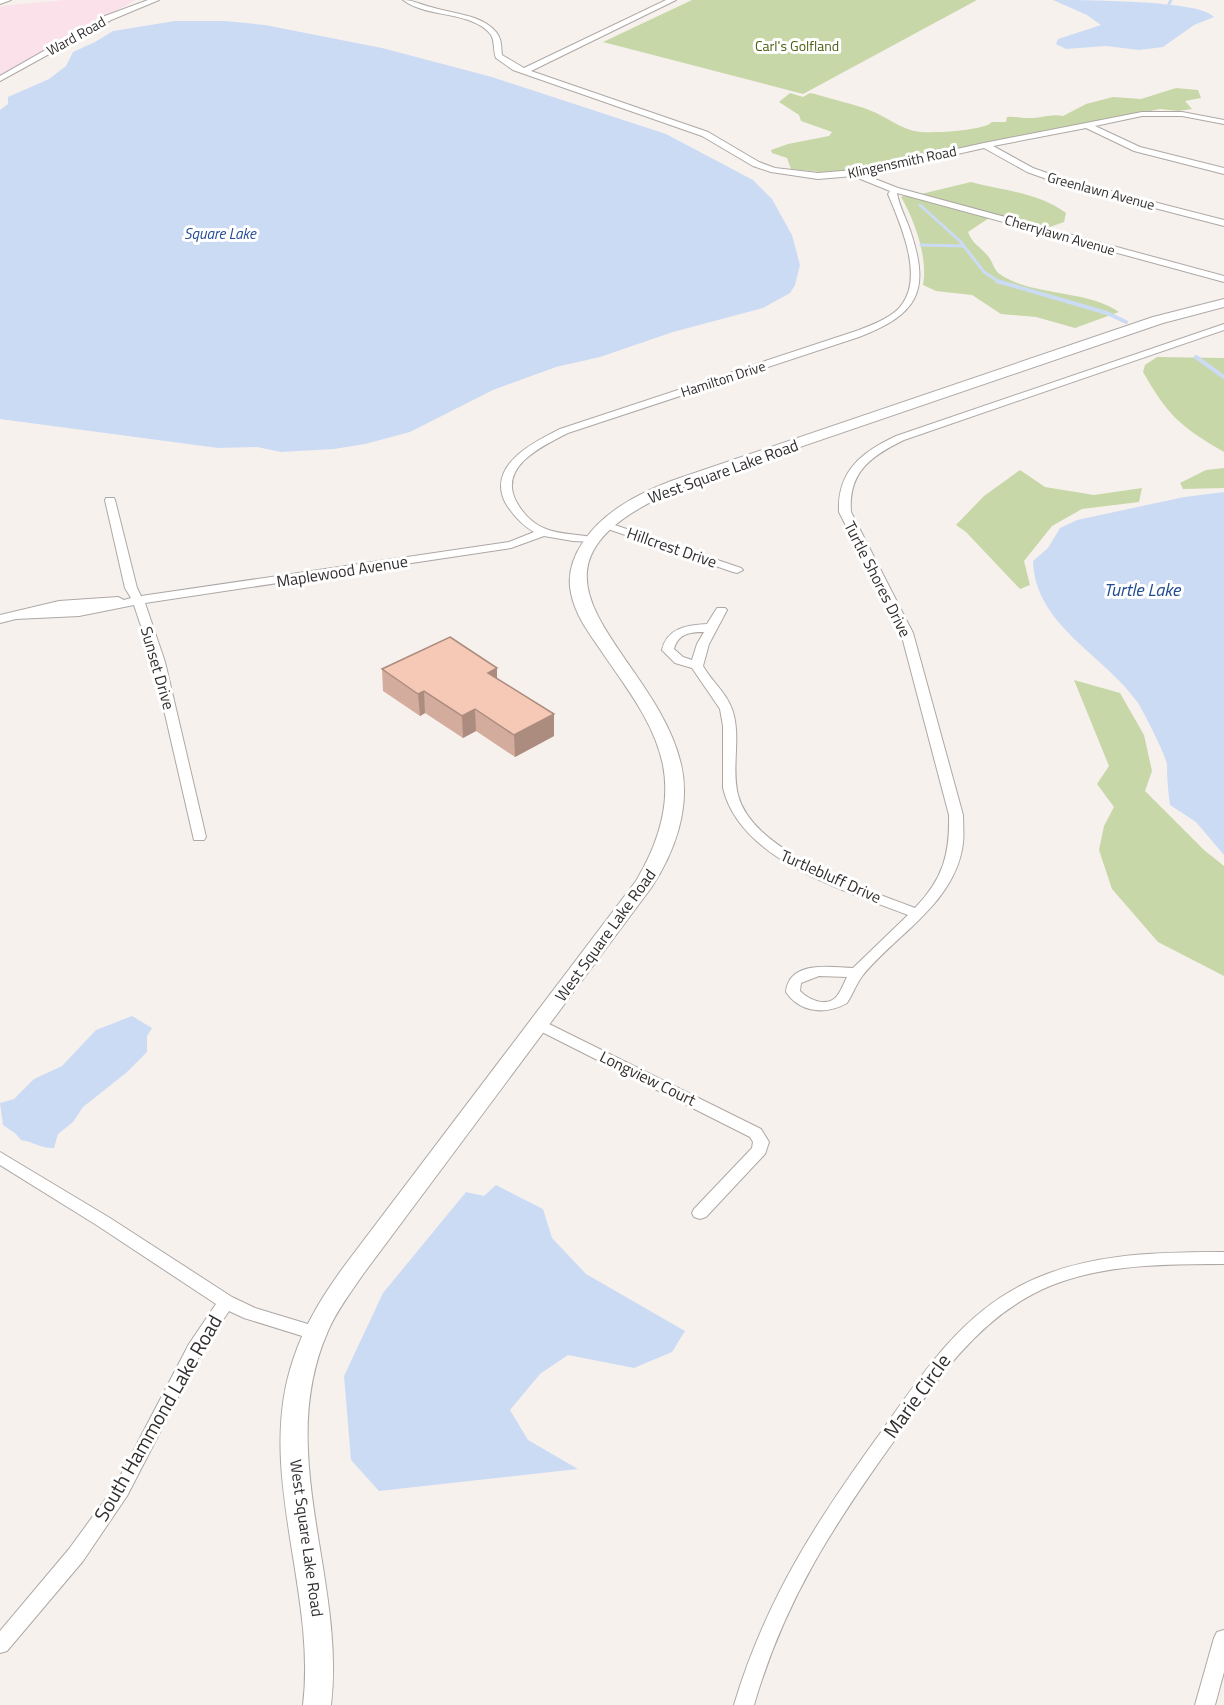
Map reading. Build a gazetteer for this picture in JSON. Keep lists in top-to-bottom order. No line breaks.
{"streets":{"street":["Ward Road","Klingensmith Road","Greenlawn Avenue","Cherrylawn Avenue","Hamilton Drive","West Square Lake Road","Hillcrest Drive","Maplewood Avenue","Turtle Shores Drive","Sunset Drive","Turtlebluff Drive","Longview Court","Marie Circle","South Hammond Lake Road"]},"crossings":[["Klingensmith Road","Greenlawn Avenue"],["Cherrylawn Avenue","Hamilton Drive"],["Hamilton Drive","West Square Lake Road"],["Hamilton Drive","Hillcrest Drive"],["Hamilton Drive","Maplewood Avenue"],["West Square Lake Road","Hillcrest Drive"],["West Square Lake Road","Longview Court"],["Maplewood Avenue","Sunset Drive"],["Turtle Shores Drive","Turtlebluff Drive"]],"water":["Square Lake","Turtle Lake"],"parks":["Carl's Golfland"]}
